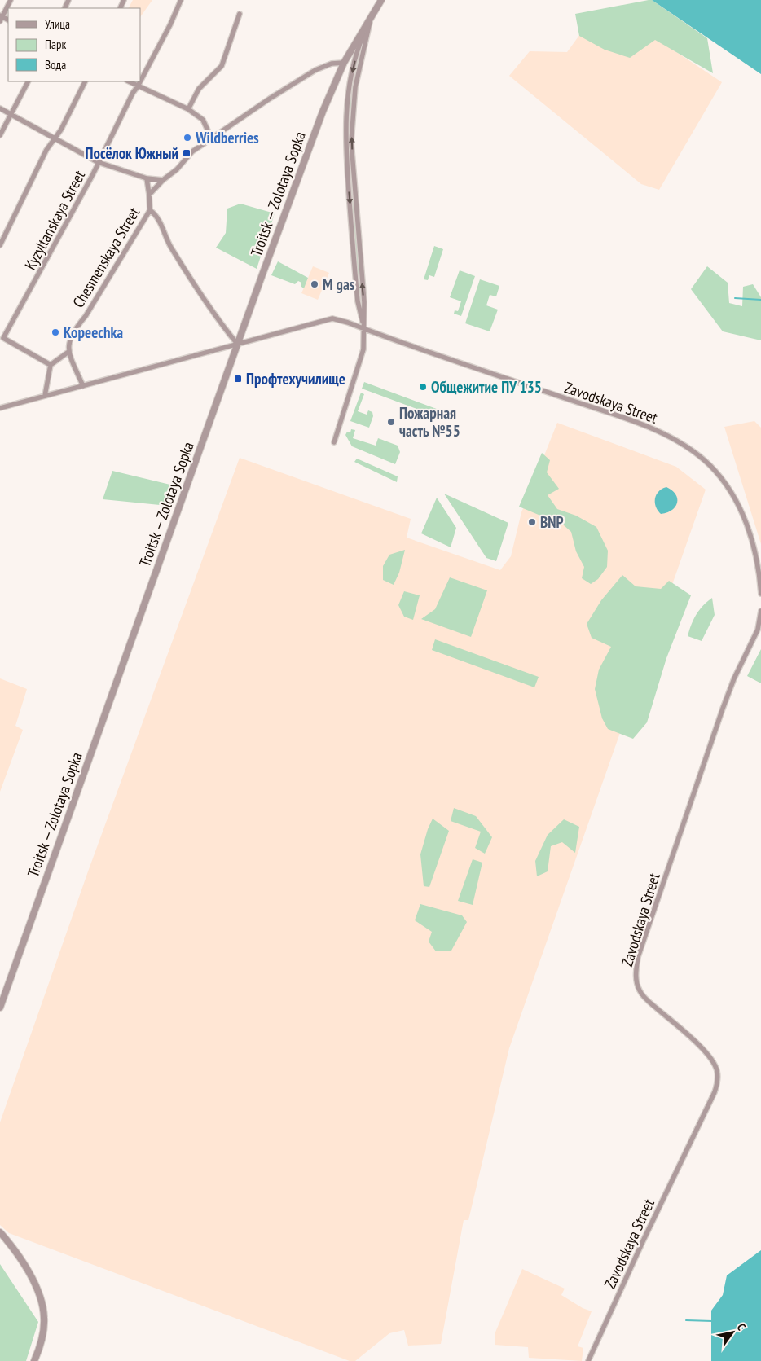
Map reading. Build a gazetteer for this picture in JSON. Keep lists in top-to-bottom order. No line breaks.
{"streets":{"street":["Troitsk — Zolotaya Sopka","Kyzyltanskaya Street","Chesmenskaya Street","Zavodskaya Street"]},"crossings":[["Troitsk — Zolotaya Sopka","Chesmenskaya Street"],["Troitsk — Zolotaya Sopka","Zavodskaya Street"]],"places":{"other":["Wildberries","M gas","Kopeechka","Общежитие ПУ 135","Пожарная часть №55","BNP"],"transit":["Посёлок Южный","Профтехучилище"]},"legend":["Улица","Парк","Вода"],"north":"top right"}
